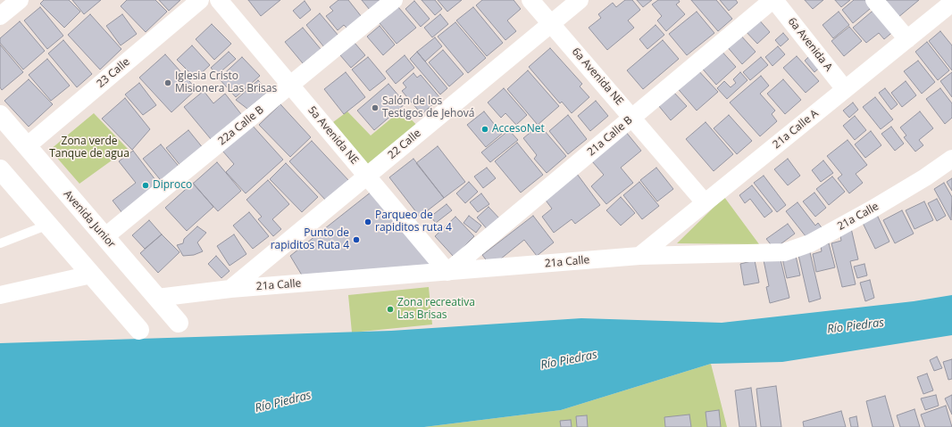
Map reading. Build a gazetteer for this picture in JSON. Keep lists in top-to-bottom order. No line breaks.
{"streets":{"main road":["Avenida Junior"],"street":["6a Avenida A","23 Calle","6a Avenida NE","22a Calle B","21a Calle A","5a Avenida NE","21a Calle B","22 Calle","21a Calle"]},"crossings":[["6a Avenida A","21a Calle A"],["6a Avenida A","21a Calle B"],["23 Calle","Avenida Junior"],["6a Avenida NE","21a Calle A"],["6a Avenida NE","21a Calle B"],["6a Avenida NE","22 Calle"],["22a Calle B","5a Avenida NE"],["22a Calle B","Avenida Junior"],["21a Calle A","21a Calle"],["5a Avenida NE","21a Calle B"],["5a Avenida NE","22 Calle"],["5a Avenida NE","21a Calle"],["21a Calle B","21a Calle"],["22 Calle","21a Calle"],["21a Calle","Avenida Junior"]],"water":["Río Piedras"],"parks":["Zona verde Tanque de agua"],"places":["Iglesia Cristo Misionera Las Brisas","Salón de los Testigos de Jehová","AccesoNet","Diproco","Parqueo de rapiditos ruta 4","Punto de rapiditos Ruta 4","Zona recreativa Las Brisas"]}
